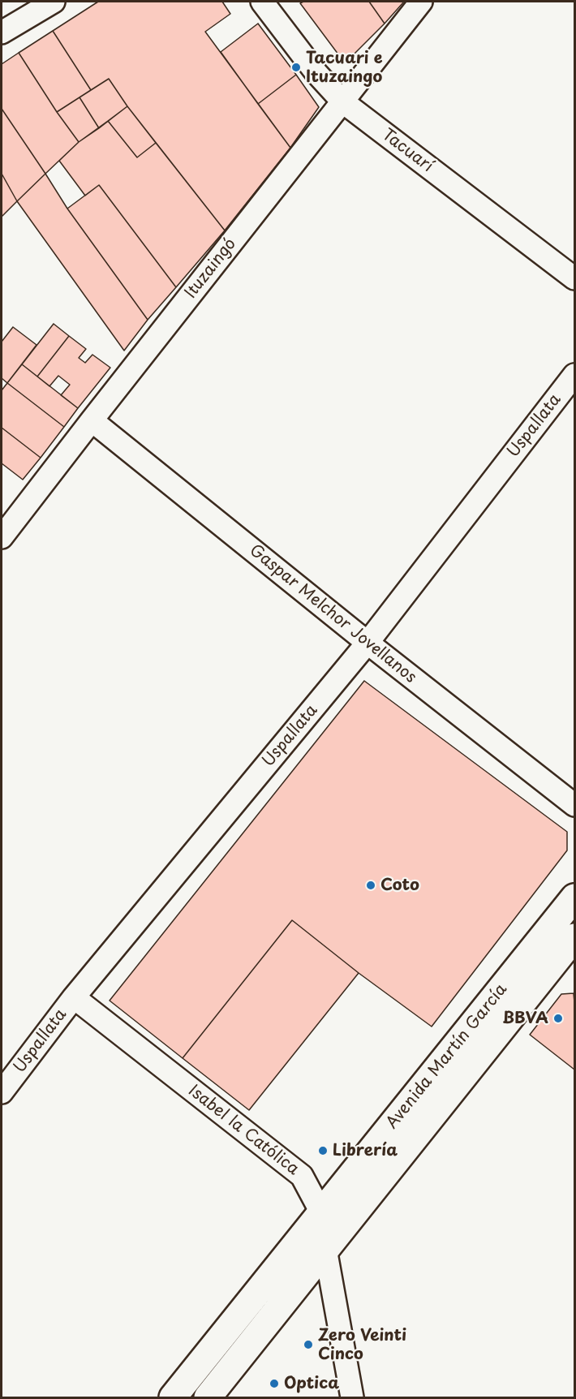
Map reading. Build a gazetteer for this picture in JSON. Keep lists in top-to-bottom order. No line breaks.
{"streets":{"main road":["Avenida Martín García"],"street":["Tacuarí","Ituzaingó","Uspallata","Gaspar Melchor Jovellanos","Isabel la Católica"]},"crossings":[["Tacuarí","Ituzaingó"],["Ituzaingó","Gaspar Melchor Jovellanos"],["Uspallata","Gaspar Melchor Jovellanos"],["Uspallata","Isabel la Católica"],["Avenida Martín García","Isabel la Católica"]],"places":["Tacuari e Ituzaingo","Coto","BBVA","Librería","Zero Veinti Cinco","Optica"]}
